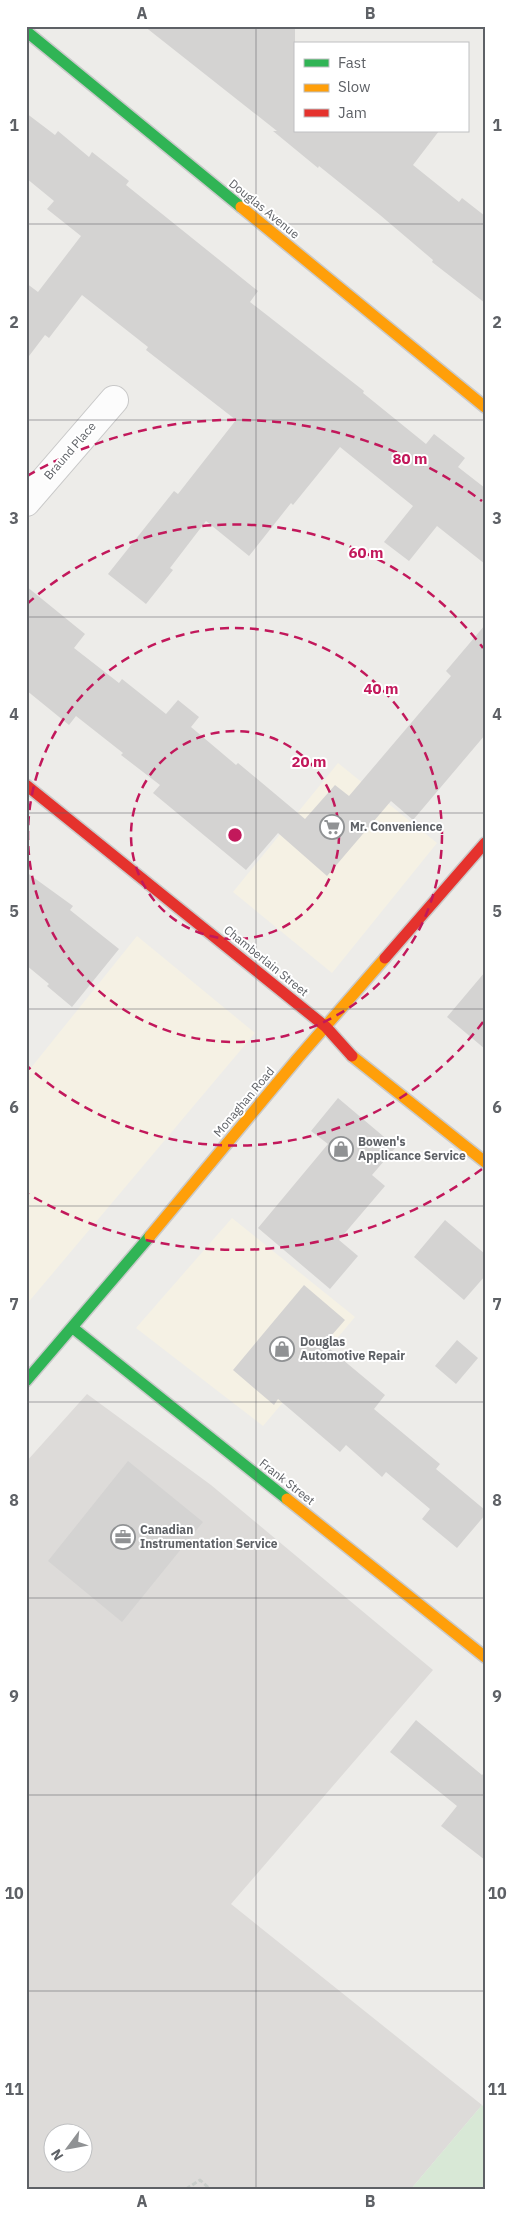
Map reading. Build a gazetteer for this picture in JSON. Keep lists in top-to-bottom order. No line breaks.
{"streets":{"street":["Douglas Avenue","Braund Place","Chamberlain Street","Monaghan Road","Frank Street"]},"crossings":[["Chamberlain Street","Monaghan Road"],["Monaghan Road","Frank Street"]],"places":{"supermarket":["Mr. Convenience"],"shop":["Bowen's Applicance Service","Douglas Automotive Repair"],"office":["Canadian Instrumentation Service"]},"legend":["Fast","Slow","Jam"],"north":"bottom left","grid":{"columns":["A","B"],"rows":["1","2","3","4","5","6","7","8","9","10","11"]},"rings":["80 m","60 m","40 m","20 m"]}
